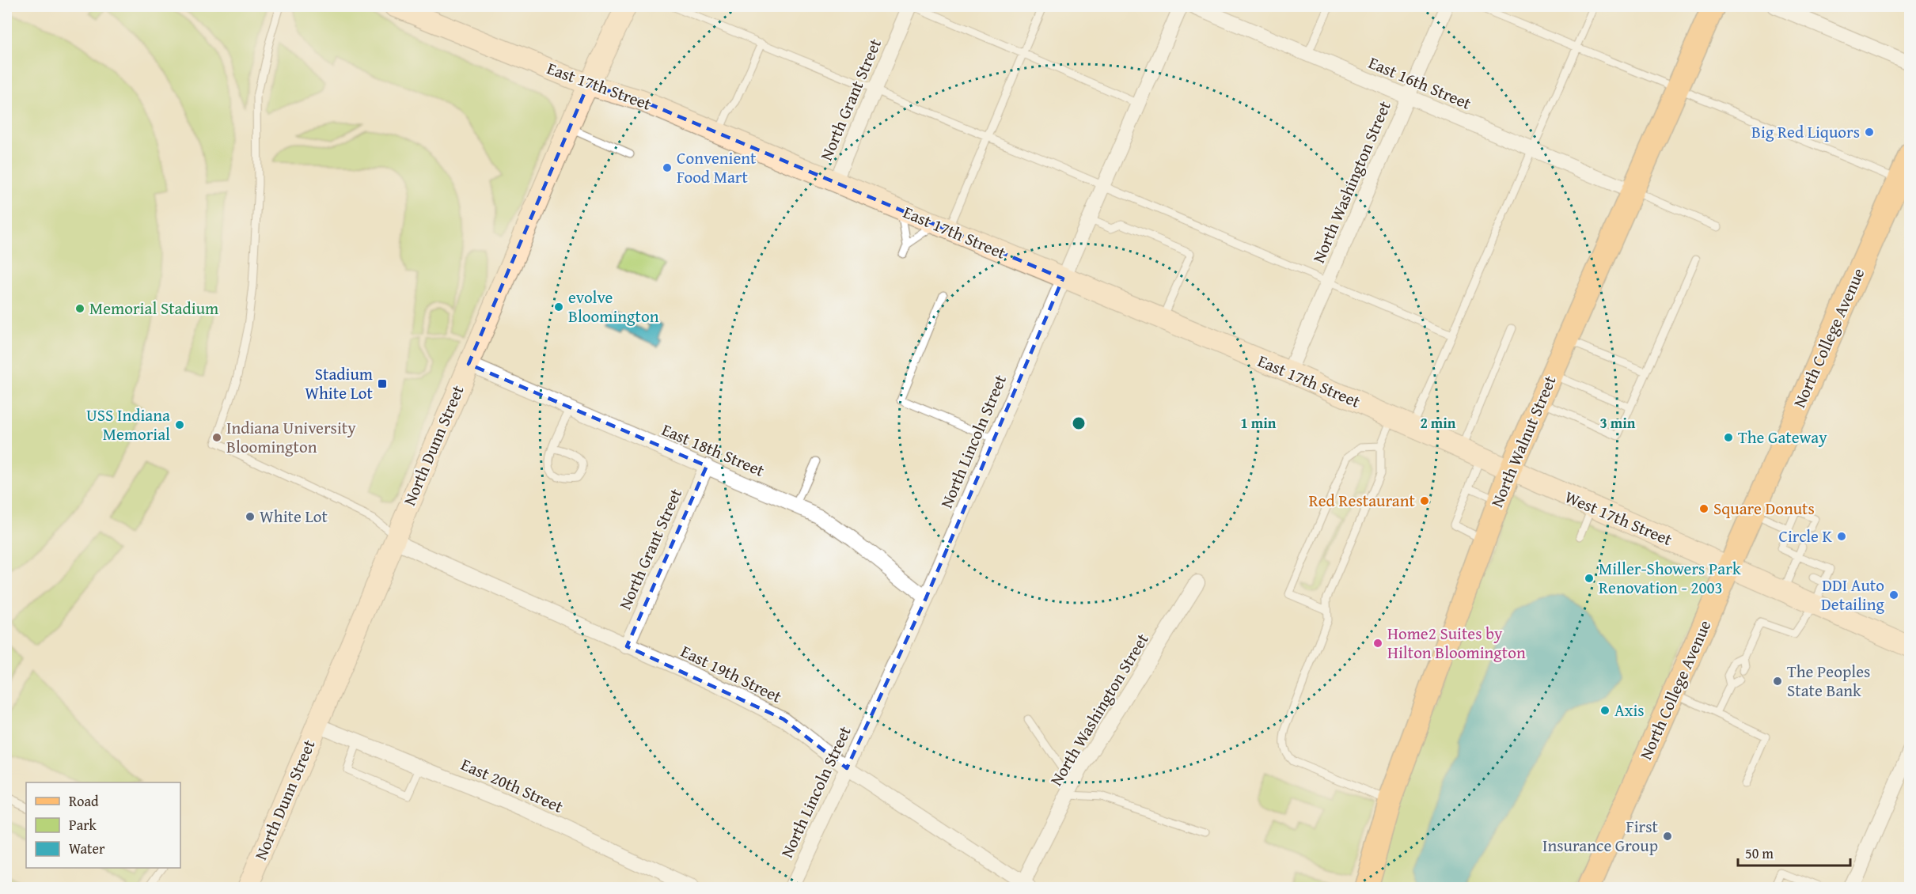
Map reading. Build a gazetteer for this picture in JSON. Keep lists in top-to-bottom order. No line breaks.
{"streets":{"main road":["East 17th Street","North College Avenue","North Walnut Street","North Dunn Street","West 17th Street"],"street":["East 16th Street","North Grant Street","North Washington Street","North Lincoln Street","East 18th Street","East 19th Street","East 20th Street"]},"crossings":[["East 16th Street","North Washington Street"],["East 16th Street","North Walnut Street"],["East 17th Street","North Grant Street"],["East 17th Street","North Washington Street"],["East 17th Street","North Lincoln Street"],["East 17th Street","North Walnut Street"],["East 17th Street","North Dunn Street"],["East 17th Street","West 17th Street"],["North Grant Street","East 18th Street"],["North Grant Street","East 19th Street"],["North Washington Street","East 19th Street"],["North College Avenue","West 17th Street"],["North Lincoln Street","East 18th Street"],["North Lincoln Street","East 19th Street"],["North Walnut Street","West 17th Street"],["North Dunn Street","East 18th Street"],["North Dunn Street","East 19th Street"],["North Dunn Street","East 20th Street"]],"places":{"other":["Big Red Liquors","Convenient Food Mart","evolve Bloomington","Memorial Stadium","USS Indiana Memorial","Indiana University Bloomington","The Gateway","Red Restaurant","Square Donuts","White Lot","Circle K","Miller-Showers Park Renovation - 2003","DDI Auto Detailing","Home2 Suites by Hilton Bloomington","The Peoples State Bank","Axis","First Insurance Group"],"transit":["Stadium White Lot"]},"legend":["Road","Park","Water"],"scale_bar":"50 m","rings":["1 min","2 min","3 min"]}
